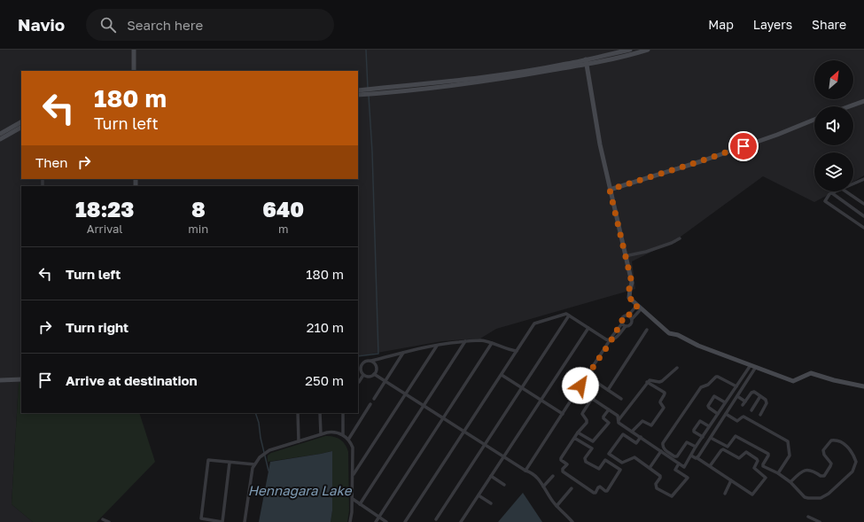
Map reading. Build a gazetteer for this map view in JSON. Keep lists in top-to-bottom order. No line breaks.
{"water":["Hennagara Lake"],"north":"top right","page":{"header":"Navio","search":"Search here","nav":["Map","Layers","Share"],"turn":["180 m","Turn left"],"then":"Then","eta":["18:23","Arrival","8","min","640","m"],"list":[{"name":"Turn left","value":"180 m"},{"name":"Turn right","value":"210 m"},{"name":"Arrive at destination","value":"250 m"}]}}
